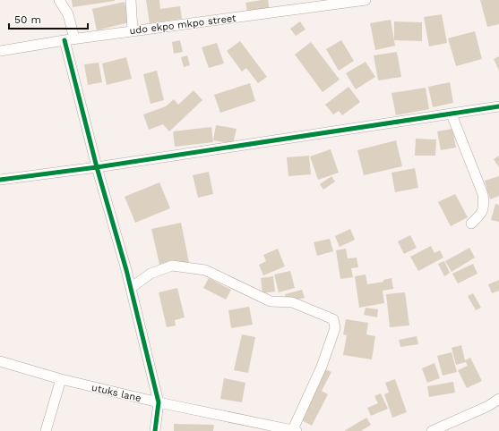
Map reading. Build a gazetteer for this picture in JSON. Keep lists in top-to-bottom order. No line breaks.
{"streets":{"street":["udo ekpo mkpo street","utuks lane"]},"scale_bar":"50 m"}
